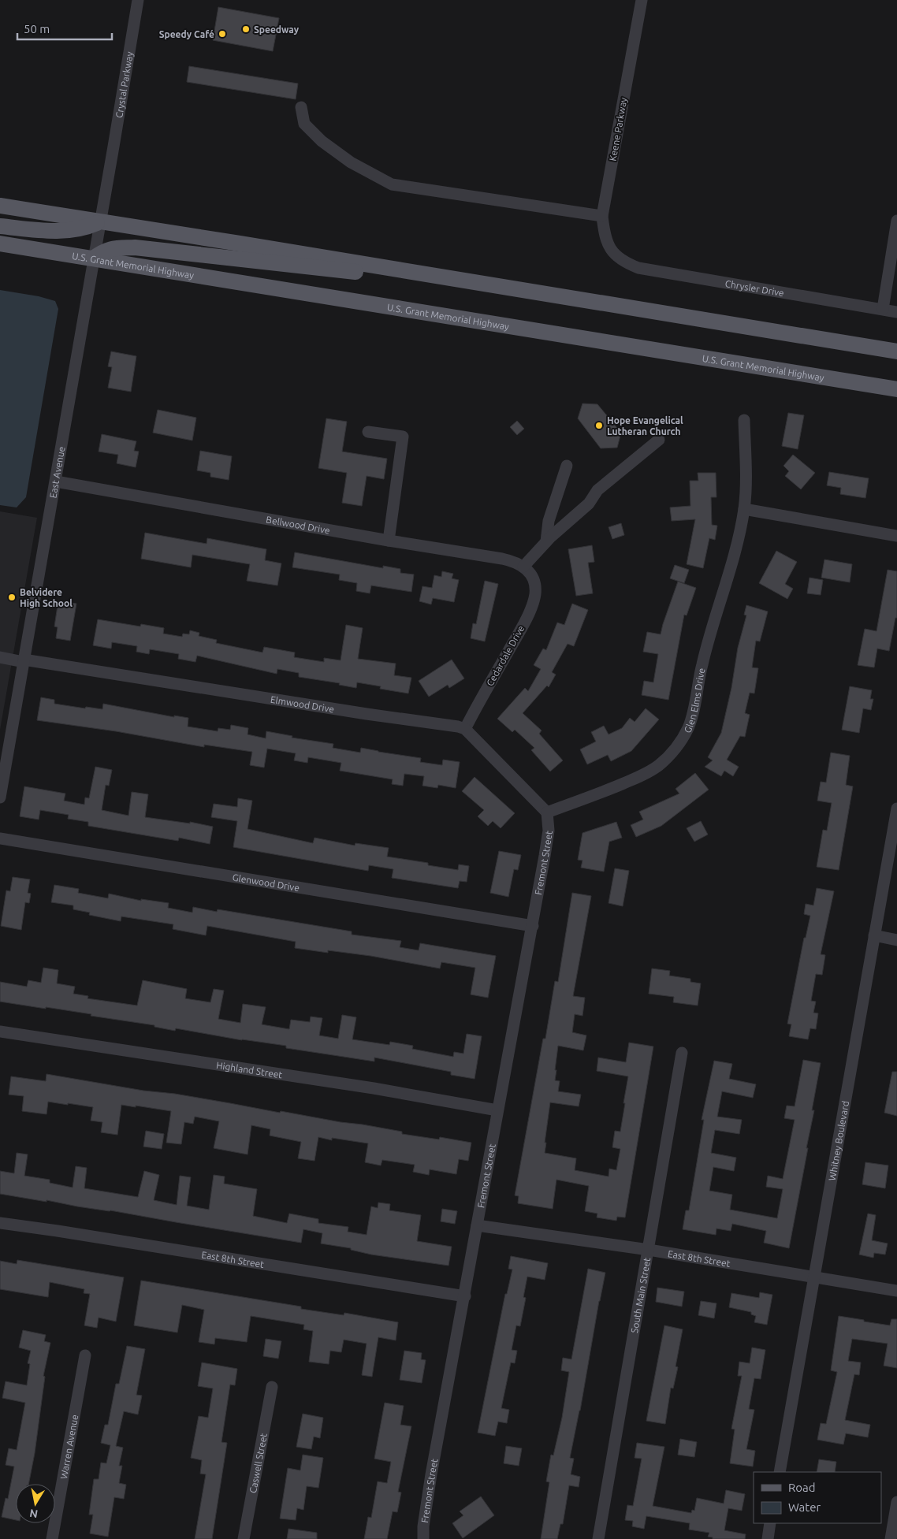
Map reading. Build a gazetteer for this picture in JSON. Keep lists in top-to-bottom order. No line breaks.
{"streets":{"main road":["U.S. Grant Memorial Highway"],"street":["Crystal Parkway","Keene Parkway","Chrysler Drive","East Avenue","Bellwood Drive","Cedardale Drive","Glen Elms Drive","Elmwood Drive","Fremont Street","Glenwood Drive","Highland Street","Whitney Boulevard","East 8th Street","South Main Street","Warren Avenue","Caswell Street"]},"crossings":[["Crystal Parkway","East Avenue"],["Keene Parkway","Chrysler Drive"],["U.S. Grant Memorial Highway","East Avenue"],["East Avenue","Bellwood Drive"],["East Avenue","Elmwood Drive"],["Bellwood Drive","Cedardale Drive"],["Cedardale Drive","Elmwood Drive"],["Glen Elms Drive","Fremont Street"],["Fremont Street","Glenwood Drive"],["Fremont Street","Highland Street"],["Fremont Street","East 8th Street"],["Whitney Boulevard","East 8th Street"],["East 8th Street","South Main Street"]],"places":["Speedway","Speedy Café","Hope Evangelical Lutheran Church","Belvidere High School"],"legend":["Road","Water"],"scale_bar":"50 m","north":"bottom"}
